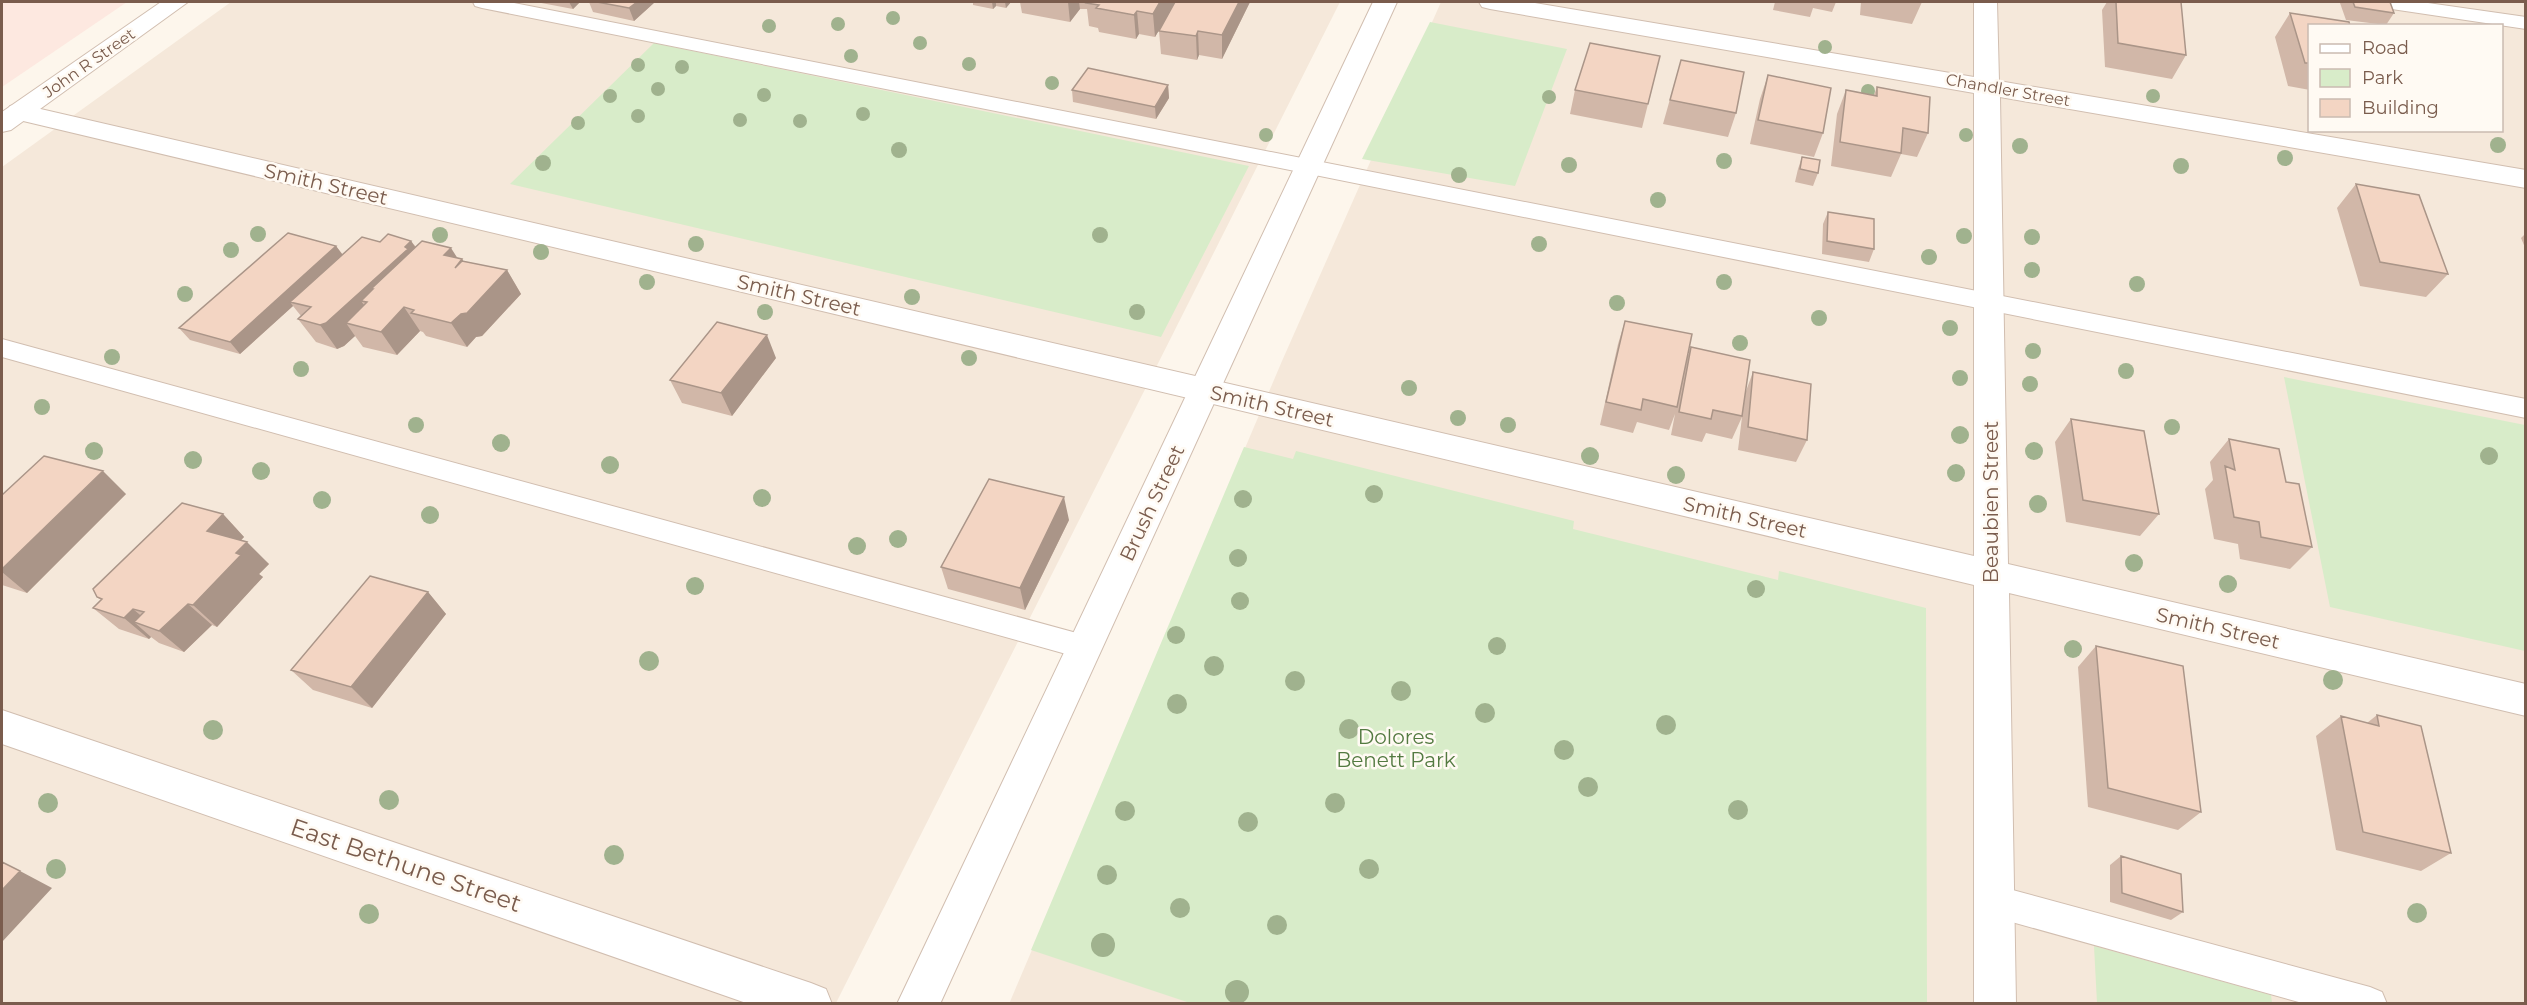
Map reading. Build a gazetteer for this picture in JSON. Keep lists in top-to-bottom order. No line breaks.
{"streets":{"street":["John R Street","Chandler Street","Smith Street","Beaubien Street","Brush Street","East Bethune Street"]},"crossings":[["John R Street","Smith Street"],["Chandler Street","Beaubien Street"],["Smith Street","Beaubien Street"],["Smith Street","Brush Street"]],"parks":["Dolores Benett Park"],"legend":["Road","Park","Building"]}
